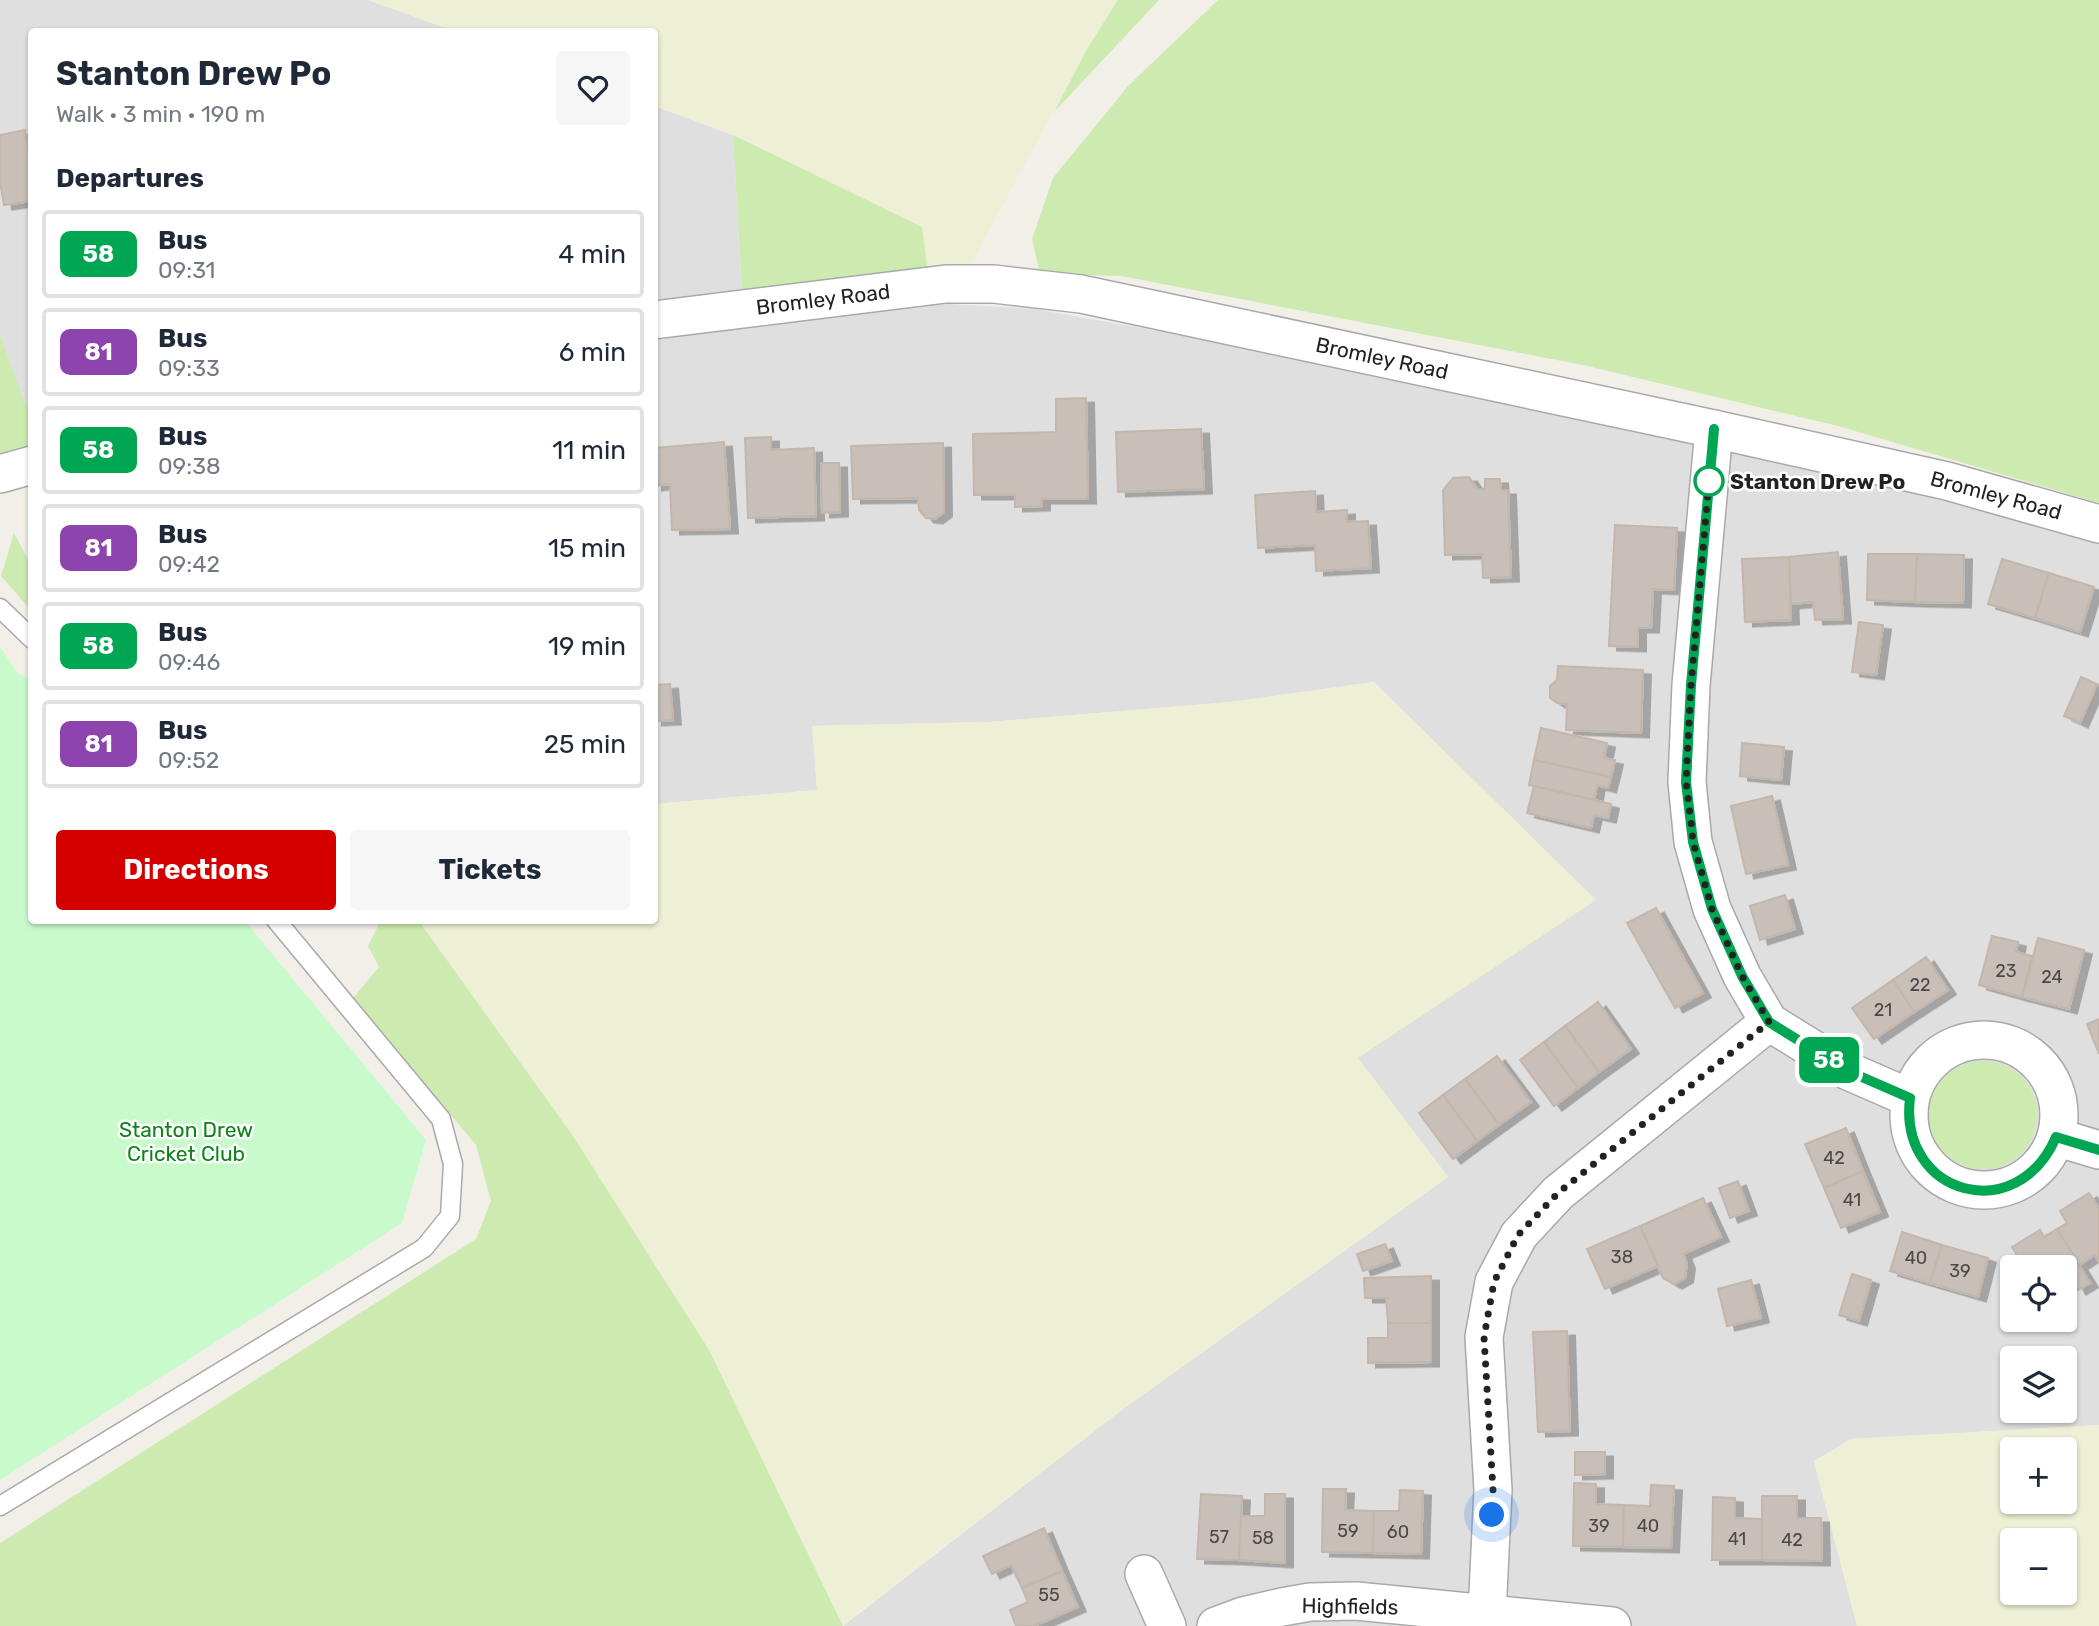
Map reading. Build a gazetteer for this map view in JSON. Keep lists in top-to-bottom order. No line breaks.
{"streets":{"street":["Bromley Road","Highfields"]},"parks":["Stanton Drew Cricket Club"],"places":["Stanton Drew Po"],"lines":["bus line 58"],"house_numbers":["23","24","22","21","42","41","38","40","39","39","40","59","60","57","58","41","42","55"],"page":{"on_map":"58","heading":[["Stanton Drew Po","Walk · 3 min · 190 m"],"Departures"],"list":[{"mark":"58","name":"Bus","note":"09:31","value":"4 min"},{"mark":"81","name":"Bus","note":"09:33","value":"6 min"},{"mark":"58","name":"Bus","note":"09:38","value":"11 min"},{"mark":"81","name":"Bus","note":"09:42","value":"15 min"},{"mark":"58","name":"Bus","note":"09:46","value":"19 min"},{"mark":"81","name":"Bus","note":"09:52","value":"25 min"}],"buttons":["Directions","Tickets"],"map_buttons":["+","−"]}}
